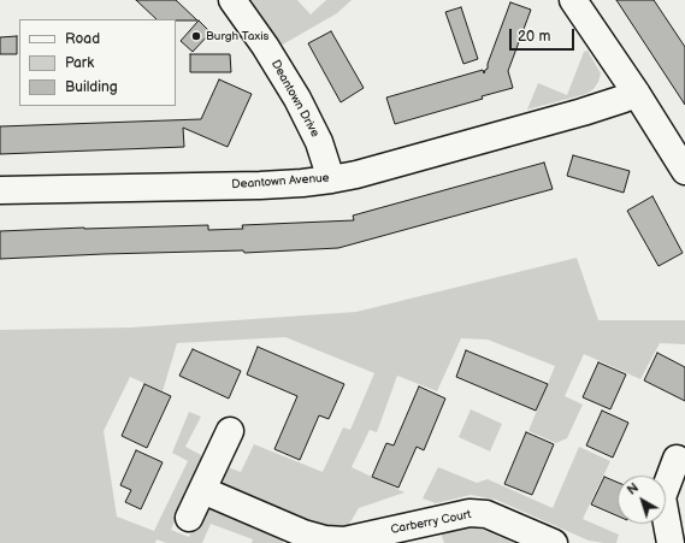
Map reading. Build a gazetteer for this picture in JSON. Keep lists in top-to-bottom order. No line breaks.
{"streets":{"street":["Deantown Drive","Deantown Avenue","Carberry Court"]},"crossings":[["Deantown Drive","Deantown Avenue"]],"places":["Burgh Taxis"],"legend":["Road","Park","Building"],"scale_bar":"20 m","north":"top left"}
